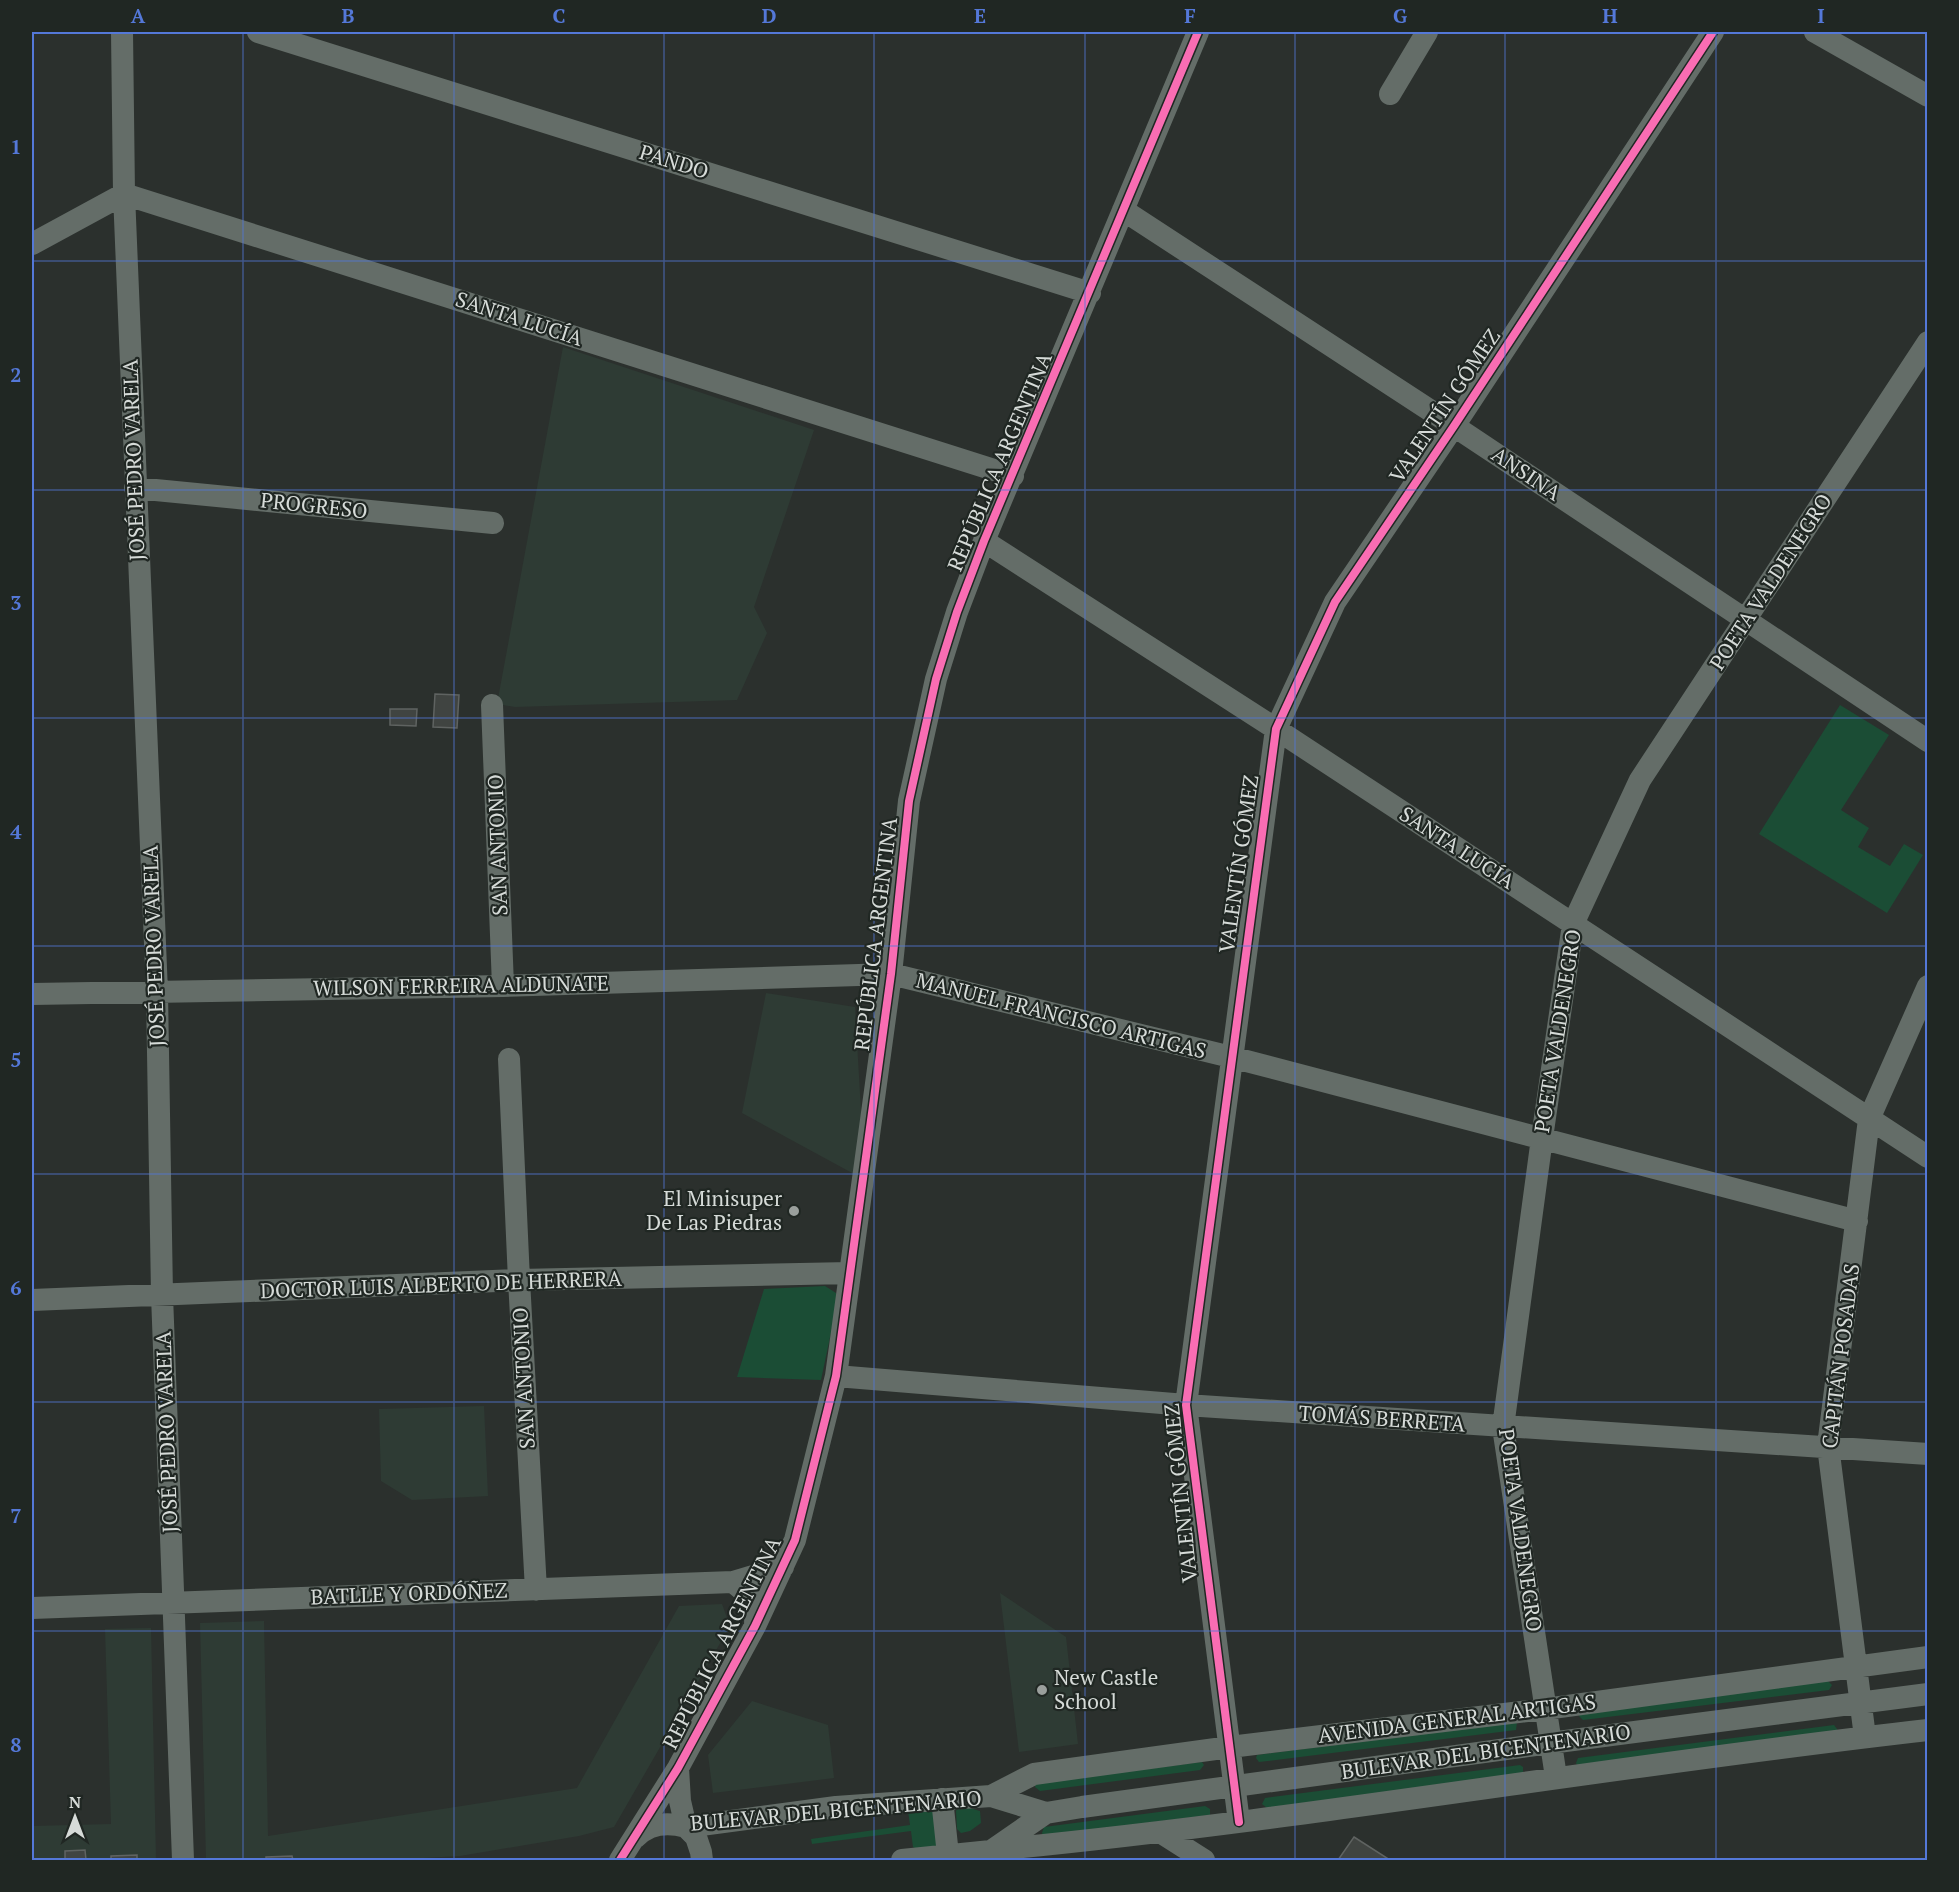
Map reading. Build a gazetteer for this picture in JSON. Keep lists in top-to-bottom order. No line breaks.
{"streets":{"street":["PANDO","SANTA LUCÍA","VALENTÍN GÓMEZ","JOSÉ PEDRO VARELA","REPÚBLICA ARGENTINA","ANSINA","PROGRESO","POETA VALDENEGRO","SAN ANTONIO","WILSON FERREIRA ALDUNATE","MANUEL FRANCISCO ARTIGAS","DOCTOR LUIS ALBERTO DE HERRERA","CAPITÁN POSADAS","TOMÁS BERRETA","BATLLE Y ORDÓÑEZ","AVENIDA GENERAL ARTIGAS","BULEVAR DEL BICENTENARIO"]},"crossings":[["PANDO","REPÚBLICA ARGENTINA"],["SANTA LUCÍA","VALENTÍN GÓMEZ"],["SANTA LUCÍA","JOSÉ PEDRO VARELA"],["SANTA LUCÍA","REPÚBLICA ARGENTINA"],["SANTA LUCÍA","POETA VALDENEGRO"],["SANTA LUCÍA","CAPITÁN POSADAS"],["VALENTÍN GÓMEZ","ANSINA"],["VALENTÍN GÓMEZ","MANUEL FRANCISCO ARTIGAS"],["VALENTÍN GÓMEZ","TOMÁS BERRETA"],["VALENTÍN GÓMEZ","AVENIDA GENERAL ARTIGAS"],["VALENTÍN GÓMEZ","BULEVAR DEL BICENTENARIO"],["JOSÉ PEDRO VARELA","PROGRESO"],["JOSÉ PEDRO VARELA","WILSON FERREIRA ALDUNATE"],["JOSÉ PEDRO VARELA","DOCTOR LUIS ALBERTO DE HERRERA"],["JOSÉ PEDRO VARELA","BATLLE Y ORDÓÑEZ"],["REPÚBLICA ARGENTINA","ANSINA"],["REPÚBLICA ARGENTINA","WILSON FERREIRA ALDUNATE"],["REPÚBLICA ARGENTINA","MANUEL FRANCISCO ARTIGAS"],["REPÚBLICA ARGENTINA","DOCTOR LUIS ALBERTO DE HERRERA"],["REPÚBLICA ARGENTINA","TOMÁS BERRETA"],["REPÚBLICA ARGENTINA","BATLLE Y ORDÓÑEZ"],["REPÚBLICA ARGENTINA","BULEVAR DEL BICENTENARIO"],["ANSINA","POETA VALDENEGRO"],["POETA VALDENEGRO","MANUEL FRANCISCO ARTIGAS"],["POETA VALDENEGRO","TOMÁS BERRETA"],["POETA VALDENEGRO","AVENIDA GENERAL ARTIGAS"],["POETA VALDENEGRO","BULEVAR DEL BICENTENARIO"],["SAN ANTONIO","WILSON FERREIRA ALDUNATE"],["SAN ANTONIO","DOCTOR LUIS ALBERTO DE HERRERA"],["SAN ANTONIO","BATLLE Y ORDÓÑEZ"],["WILSON FERREIRA ALDUNATE","MANUEL FRANCISCO ARTIGAS"],["MANUEL FRANCISCO ARTIGAS","CAPITÁN POSADAS"],["CAPITÁN POSADAS","TOMÁS BERRETA"],["CAPITÁN POSADAS","AVENIDA GENERAL ARTIGAS"],["CAPITÁN POSADAS","BULEVAR DEL BICENTENARIO"],["AVENIDA GENERAL ARTIGAS","BULEVAR DEL BICENTENARIO"]],"places":["El Minisuper De Las Piedras","New Castle School"],"north":"top","grid":{"columns":["A","B","C","D","E","F","G","H","I"],"rows":["1","2","3","4","5","6","7","8"]}}
